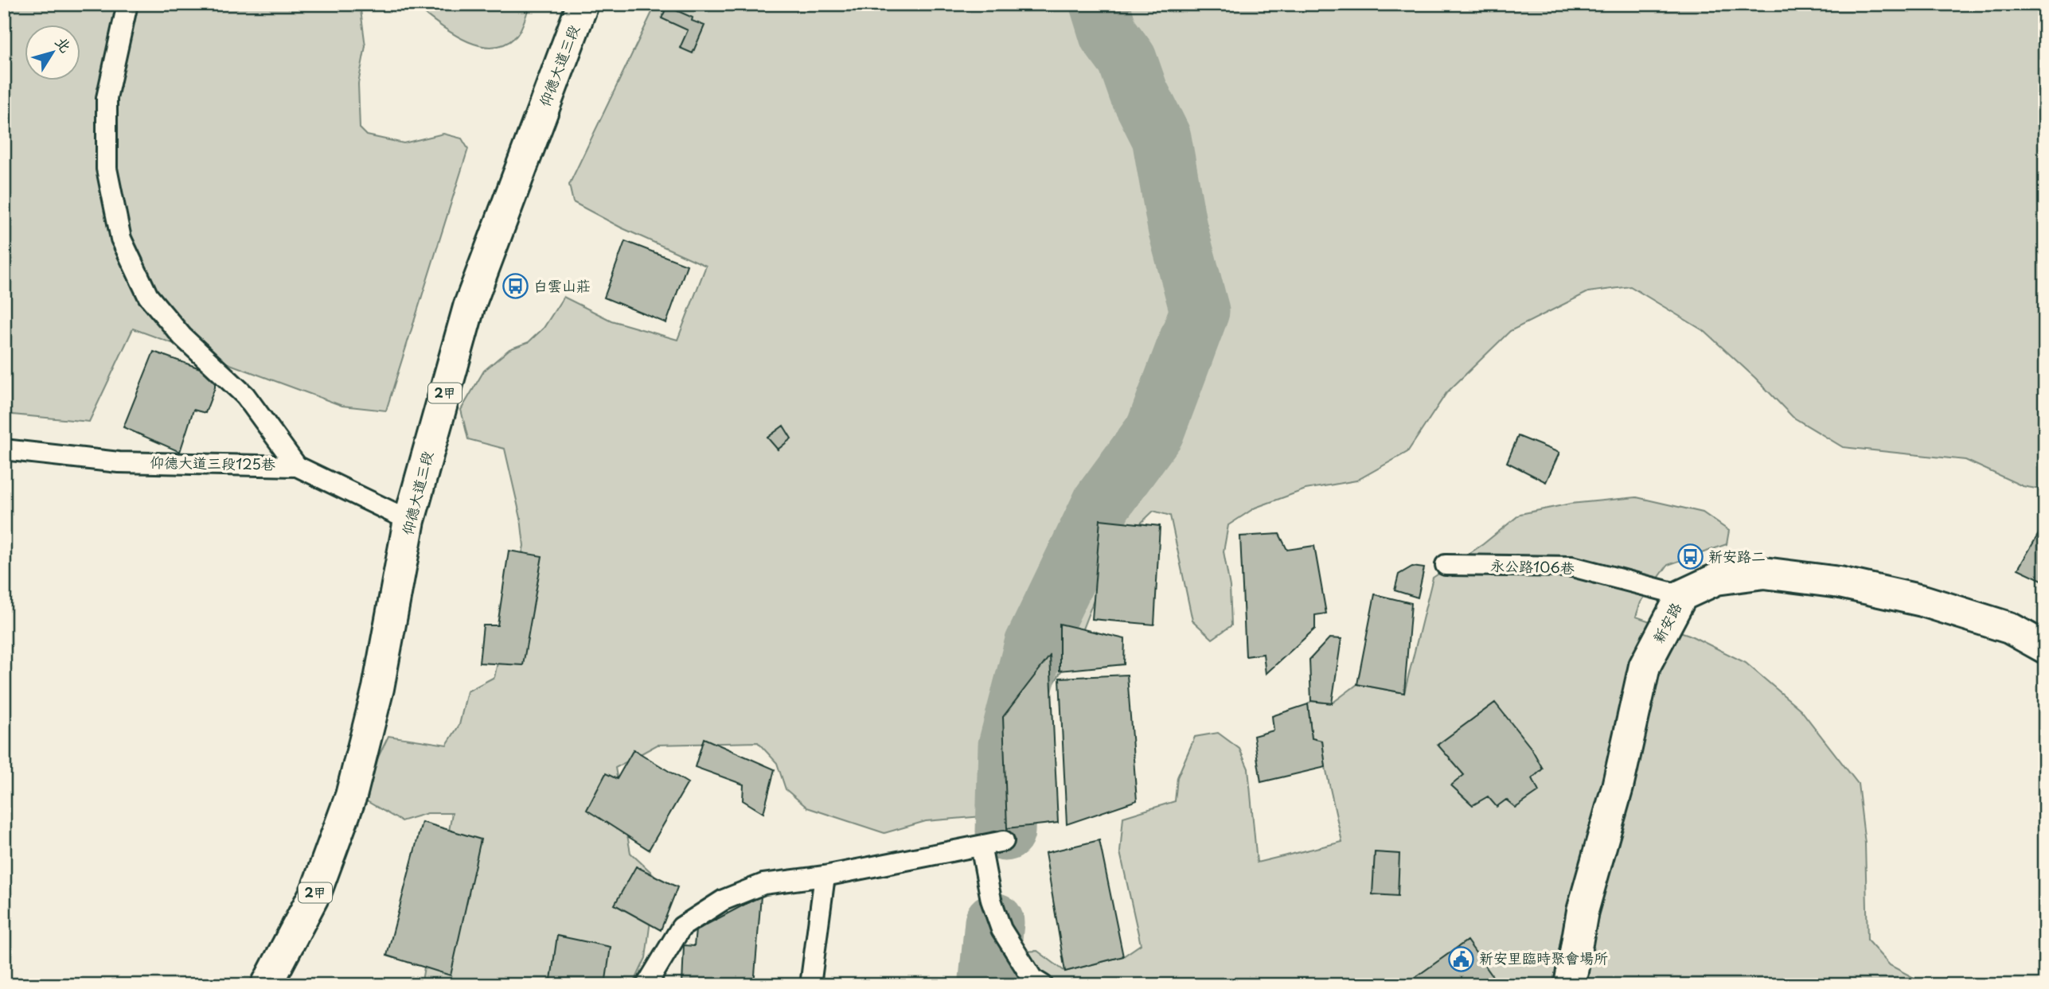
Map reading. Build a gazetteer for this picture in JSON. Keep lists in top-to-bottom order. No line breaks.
{"streets":{"main road":["仰德大道三段","2甲","新安路"],"lane":["仰德大道三段125巷","永公路106巷"]},"crossings":[["仰德大道三段","仰德大道三段125巷"],["永公路106巷","新安路"]],"places":{"bus stop":["白雲山莊","新安路二"],"public building":["新安里臨時聚會場所"]},"north":"top right"}
